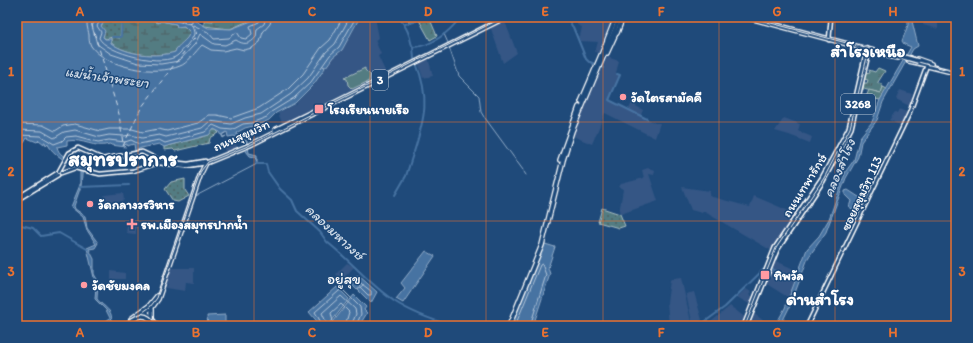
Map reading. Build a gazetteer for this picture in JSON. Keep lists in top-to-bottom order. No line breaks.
{"streets":{"highway":["3","ถนนสุขุมวิท"],"main road":["3268","ถนนเทพารักษ์","ซอยสุขุมวิท 113"]},"districts":["สำโรงเหนือ","สมุทรปราการ","อยู่สุข","ด่านสำโรง"],"water":["แม่น้ำเจ้าพระยา","คลองสำโรง","คลองมหาวงษ์"],"places":{"other":["วัดไตรสามัคคี","วัดกลางวรวิหาร","วัดชัยมงคล"],"transit":["โรงเรียนนายเรือ","ทิพวัล"],"health":["รพ.เมืองสมุทรปากน้ำ"]},"grid":{"columns":["A","B","C","D","E","F","G","H"],"rows":["1","2","3"]}}
